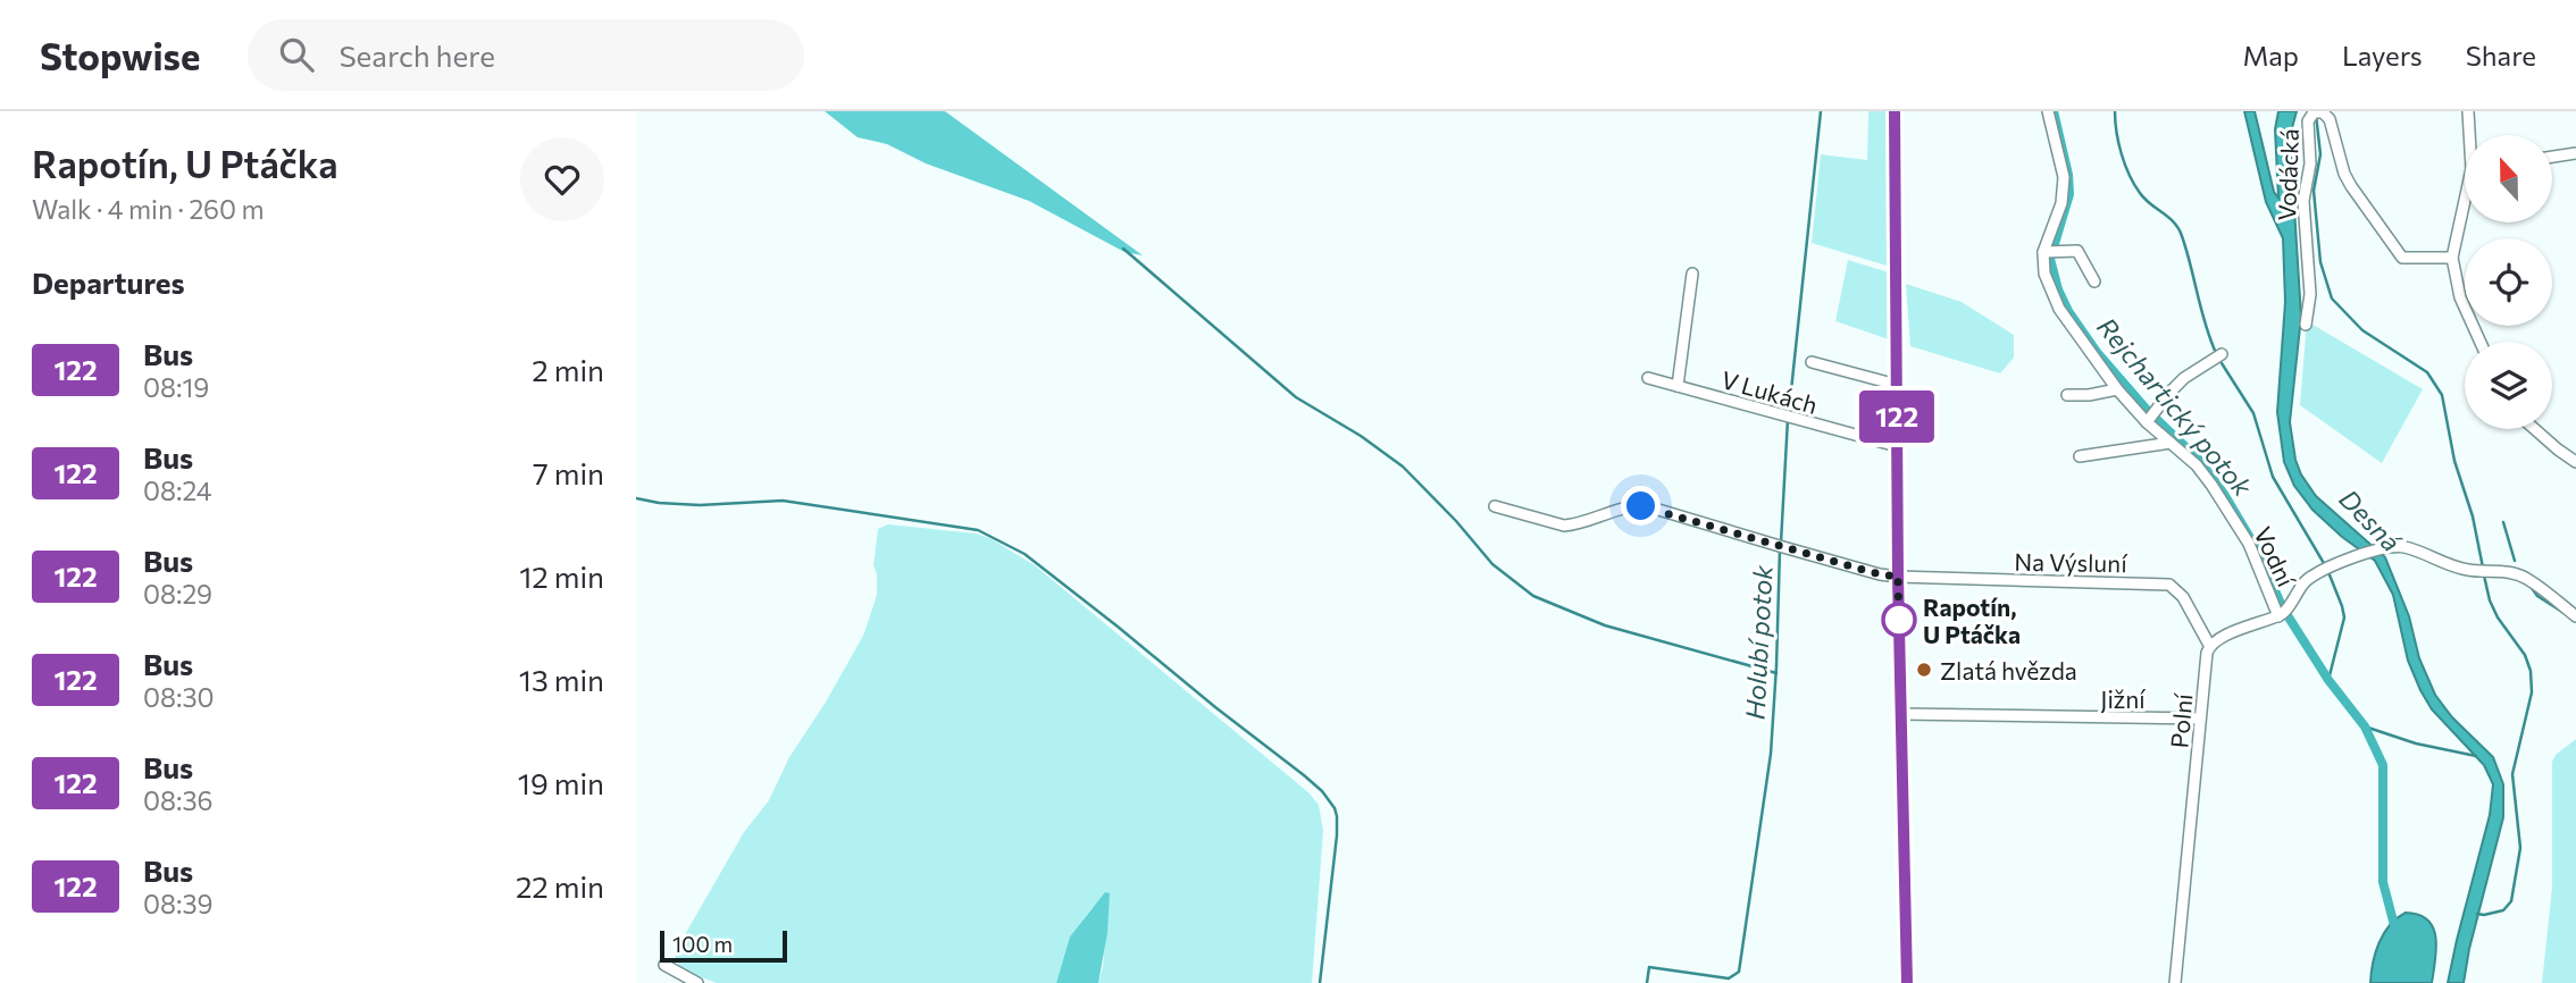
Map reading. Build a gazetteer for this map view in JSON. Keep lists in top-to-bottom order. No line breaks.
{"streets":{"street":["Vodácká","V Lukách","Vodní","Na Výsluní","Jižní","Polní"]},"crossings":[["Na Výsluní","Polní"],["Jižní","Polní"]],"water":["Rejchartický potok","Desná","Holubí potok"],"places":["Rapotín, U Ptáčka","Zlatá hvězda"],"lines":["bus line 122"],"scale_bar":"100 m","north":"top","page":{"header":"Stopwise","search":"Search here","nav":["Map","Layers","Share"],"heading":[["Rapotín, U Ptáčka","Walk · 4 min · 260 m"],"Departures"],"on_map":"122","list":[{"mark":"122","name":"Bus","note":"08:19","value":"2 min"},{"mark":"122","name":"Bus","note":"08:24","value":"7 min"},{"mark":"122","name":"Bus","note":"08:29","value":"12 min"},{"mark":"122","name":"Bus","note":"08:30","value":"13 min"},{"mark":"122","name":"Bus","note":"08:36","value":"19 min"},{"mark":"122","name":"Bus","note":"08:39","value":"22 min"}],"scale":"100 m"}}
